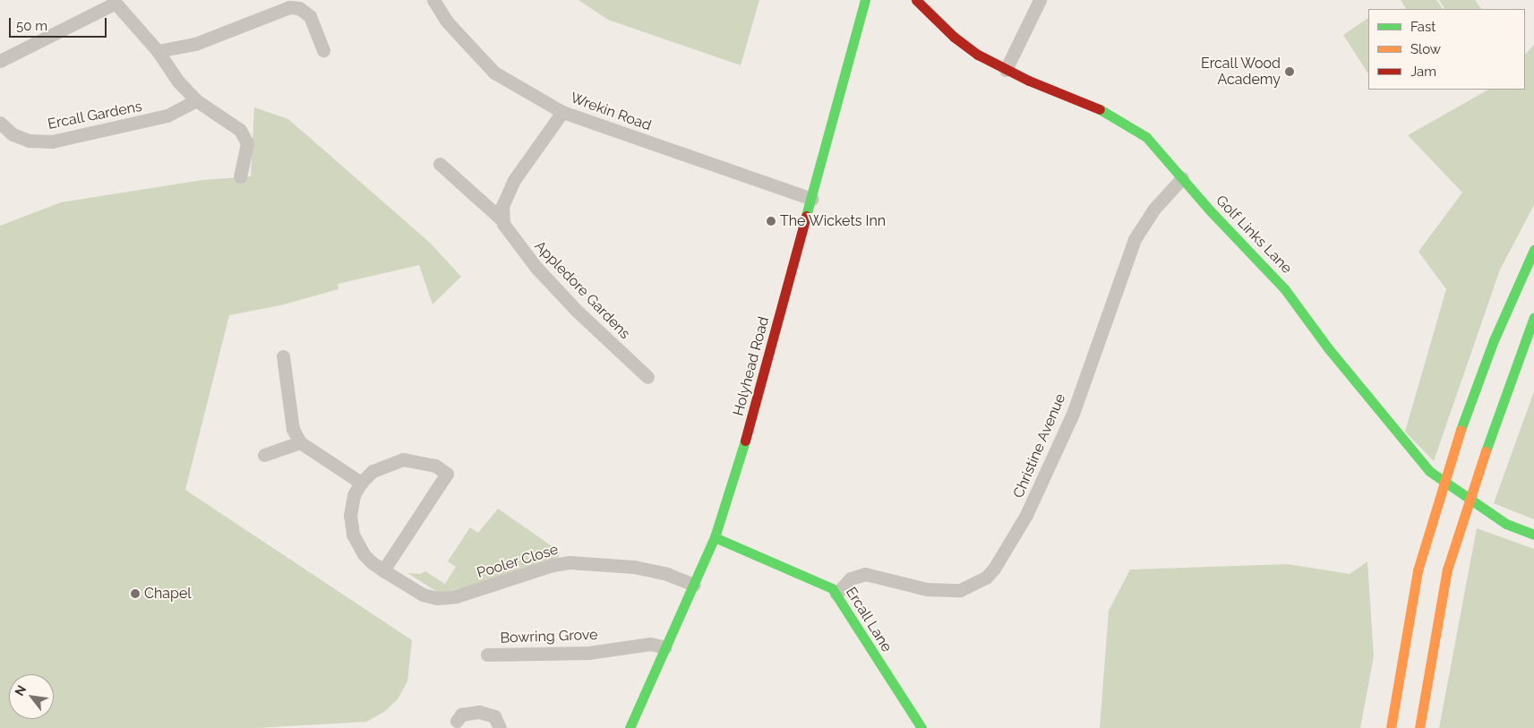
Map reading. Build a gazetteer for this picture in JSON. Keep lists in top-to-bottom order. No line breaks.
{"streets":{"main road":["Golf Links Lane","Holyhead Road","Ercall Lane"],"street":["Wrekin Road","Ercall Gardens","Appledore Gardens","Christine Avenue","Pooler Close","Bowring Grove"]},"crossings":[["Wrekin Road","Holyhead Road"],["Golf Links Lane","Christine Avenue"],["Holyhead Road","Pooler Close"],["Holyhead Road","Ercall Lane"],["Holyhead Road","Bowring Grove"],["Christine Avenue","Ercall Lane"]],"places":["Ercall Wood Academy","The Wickets Inn","Chapel"],"legend":["Fast","Slow","Jam"],"scale_bar":"50 m","north":"top left"}
